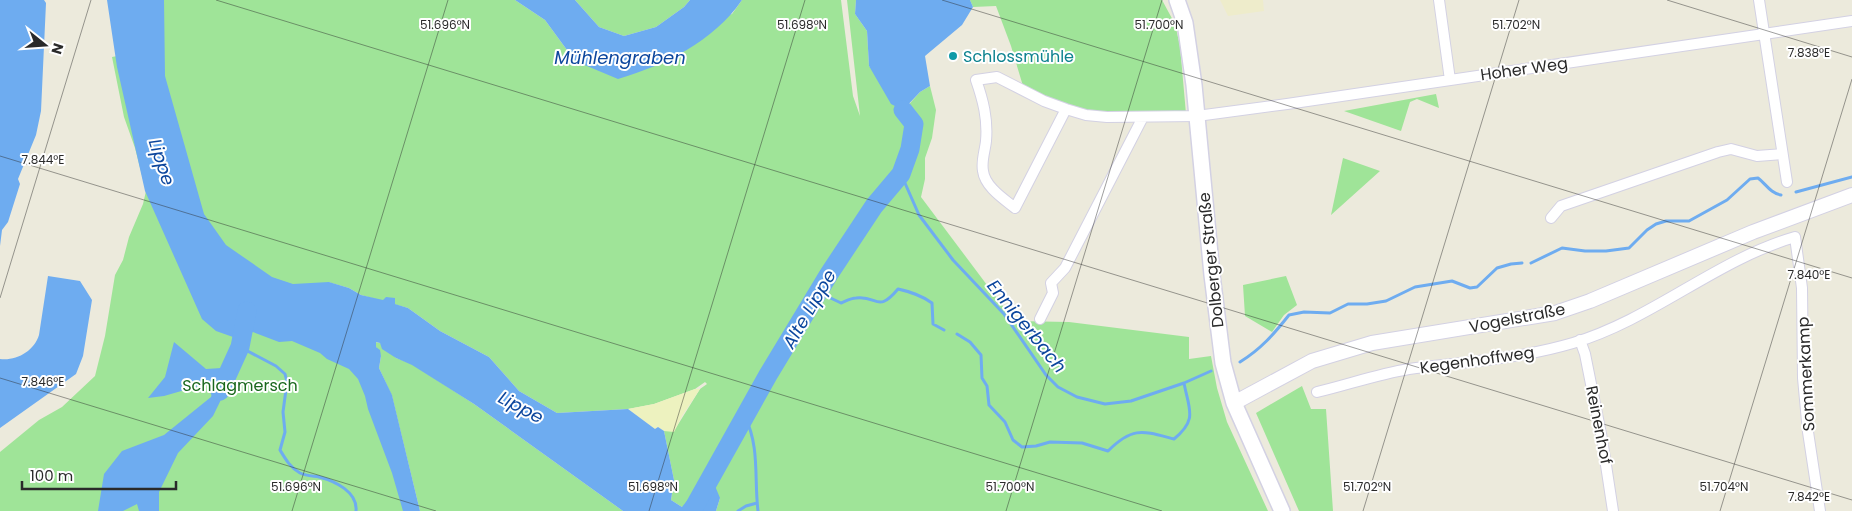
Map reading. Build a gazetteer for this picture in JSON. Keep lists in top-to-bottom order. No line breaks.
{"streets":{"main road":["Dolberger Straße"],"street":["Hoher Weg","Vogelstraße","Kegenhoffweg","Sommerkamp","Reinenhof"]},"crossings":[["Hoher Weg","Dolberger Straße"],["Dolberger Straße","Vogelstraße"],["Kegenhoffweg","Sommerkamp"],["Kegenhoffweg","Reinenhof"]],"water":["Mühlengraben","Lippe","Alte Lippe","Ennigerbach"],"parks":["Schlagmersch"],"places":["Schlossmühle"],"scale_bar":"100 m","north":"right","coordinates":["51.696°N","51.698°N","51.700°N","51.702°N","7.838°E","7.844°E","7.840°E","7.846°E","51.704°N","7.842°E"]}
